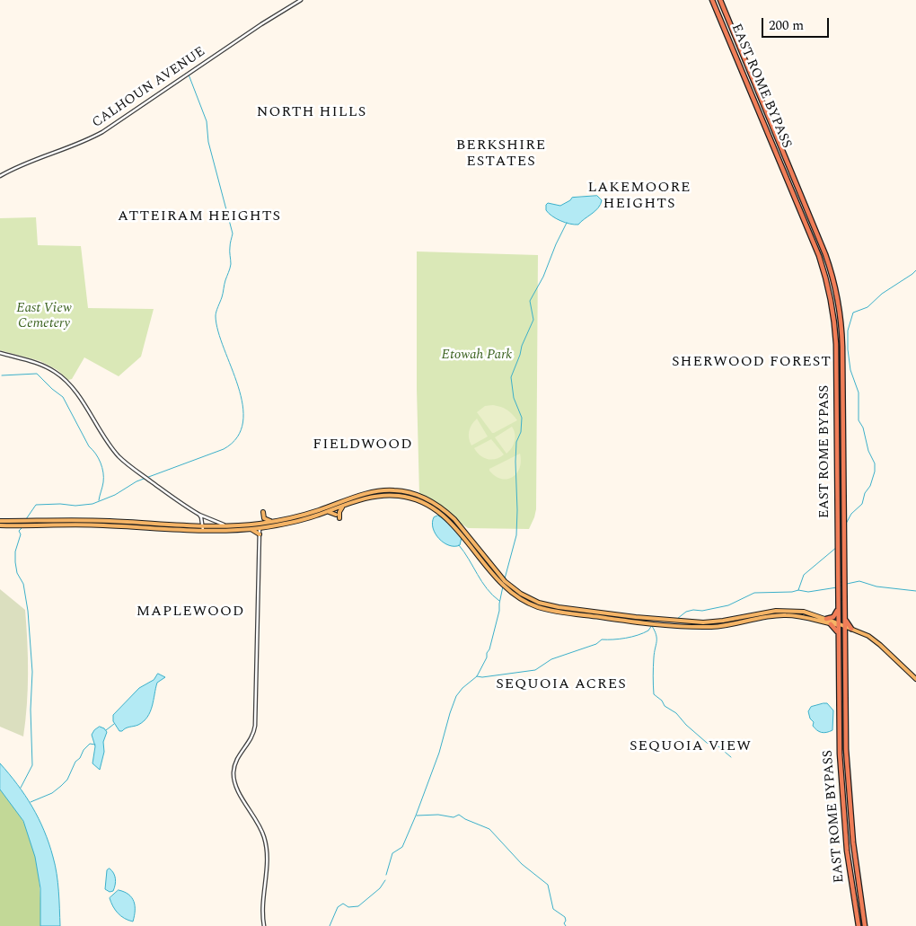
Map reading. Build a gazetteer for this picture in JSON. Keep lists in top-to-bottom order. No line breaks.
{"streets":{"highway":["EAST ROME BYPASS"],"street":["CALHOUN AVENUE"]},"districts":["NORTH HILLS","BERKSHIRE ESTATES","LAKEMOORE HEIGHTS","ATTEIRAM HEIGHTS","SHERWOOD FOREST","FIELDWOOD","MAPLEWOOD","SEQUOIA ACRES","SEQUOIA VIEW"],"parks":["East View Cemetery","Etowah Park"],"scale_bar":"200 m"}
